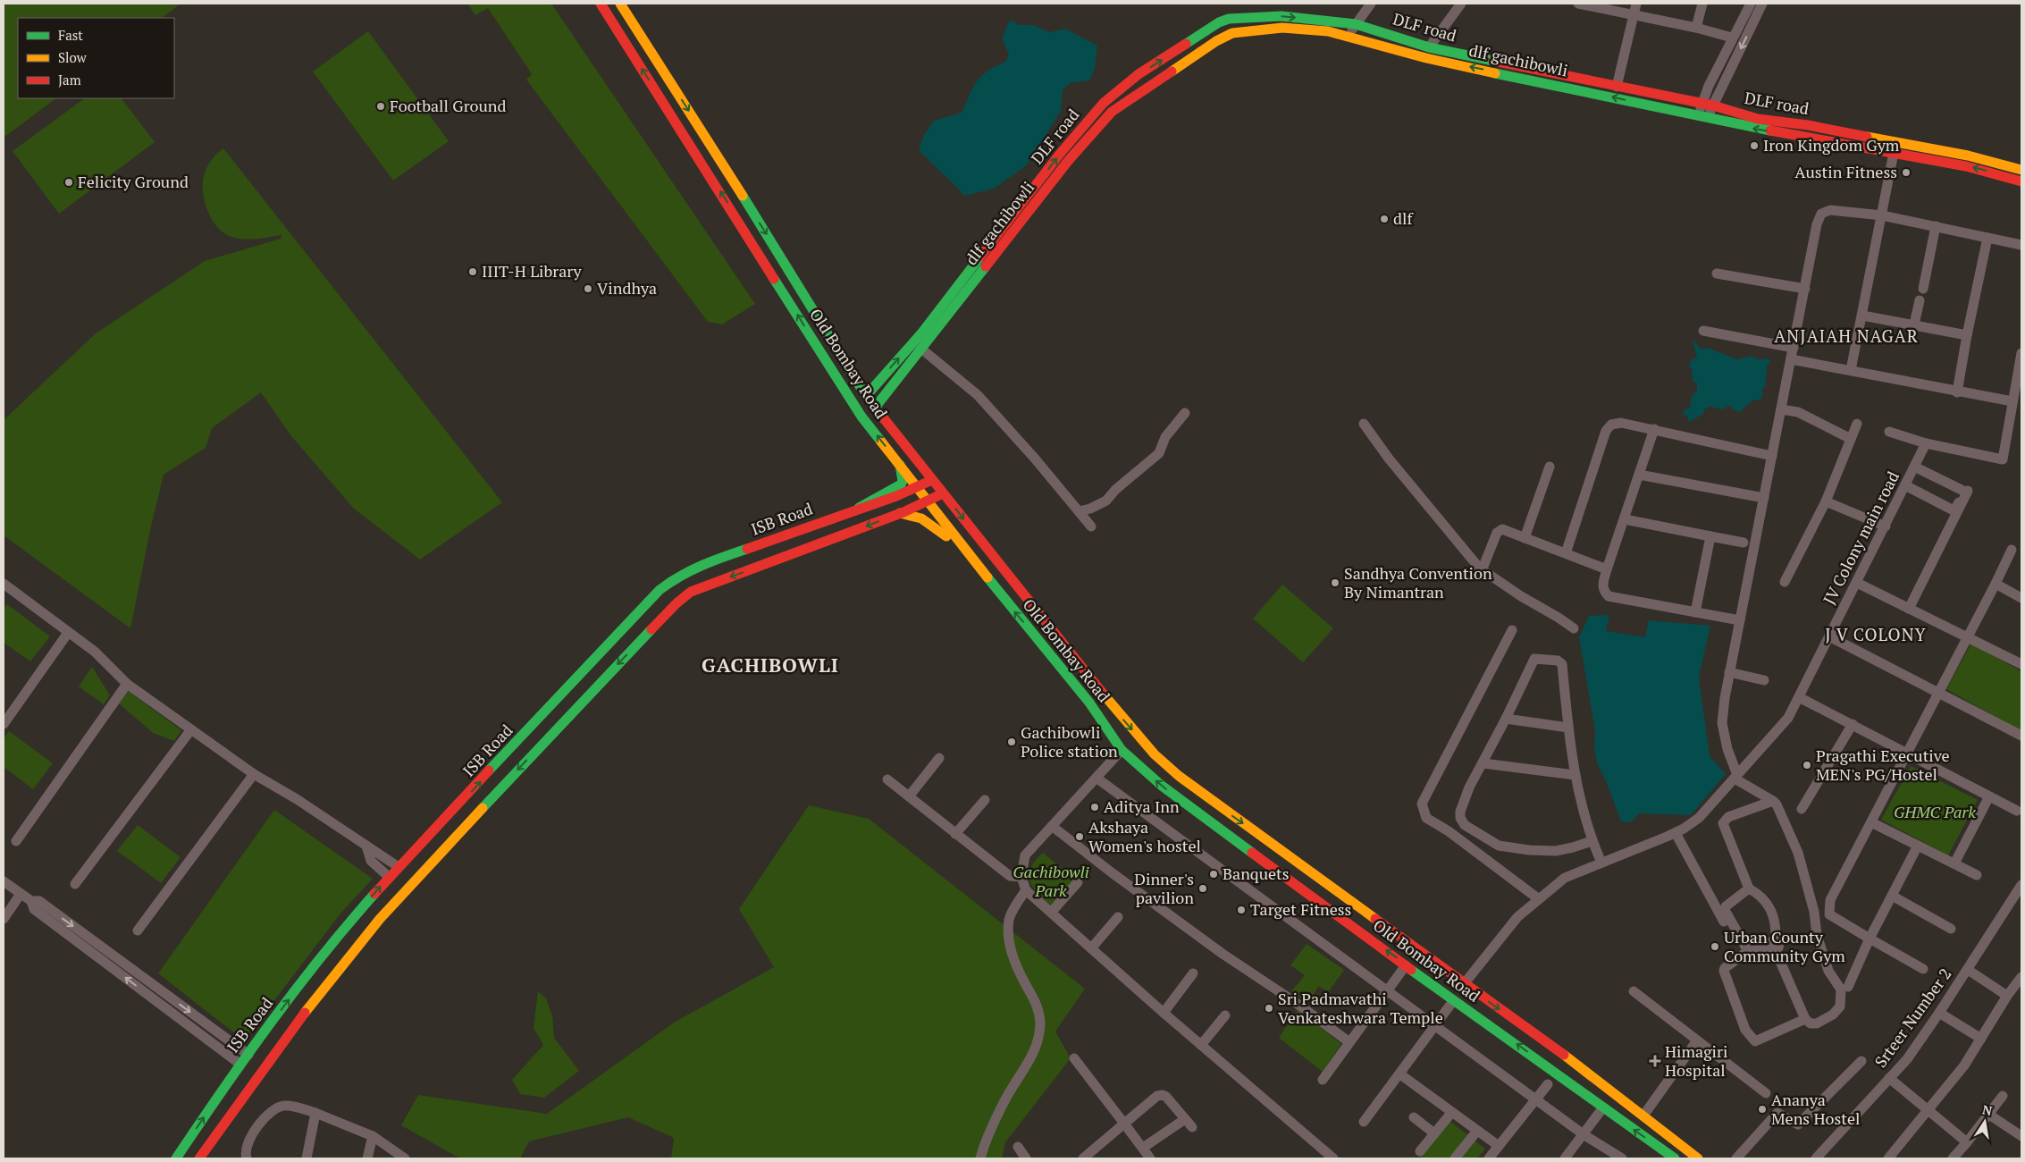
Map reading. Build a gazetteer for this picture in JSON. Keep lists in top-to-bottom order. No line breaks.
{"streets":{"main road":["DLF road","dlf gachibowli","Old Bombay Road","ISB Road"],"street":["JV Colony main road","Srteer Number 2"]},"crossings":[["DLF road","Old Bombay Road"],["dlf gachibowli","Old Bombay Road"],["Old Bombay Road","ISB Road"],["Old Bombay Road","JV Colony main road"]],"one_way":["DLF road","dlf gachibowli"],"districts":["ANJAIAH NAGAR","J V COLONY","GACHIBOWLI"],"parks":["GHMC Park","Gachibowli Park"],"places":{"other":["Football Ground","Iron Kingdom Gym","Austin Fitness","Felicity Ground","dlf","IIIT-H Library","Vindhya","Sandhya Convention By Nimantran","Gachibowli Police station","Pragathi Executive MEN's PG/Hostel","Aditya Inn","Akshaya Women's hostel","Banquets","Dinner's pavilion","Target Fitness","Urban County Community Gym","Sri Padmavathi Venkateshwara Temple","Ananya Mens Hostel"],"health":["Himagiri Hospital"]},"legend":["Fast","Slow","Jam"],"north":"top"}
